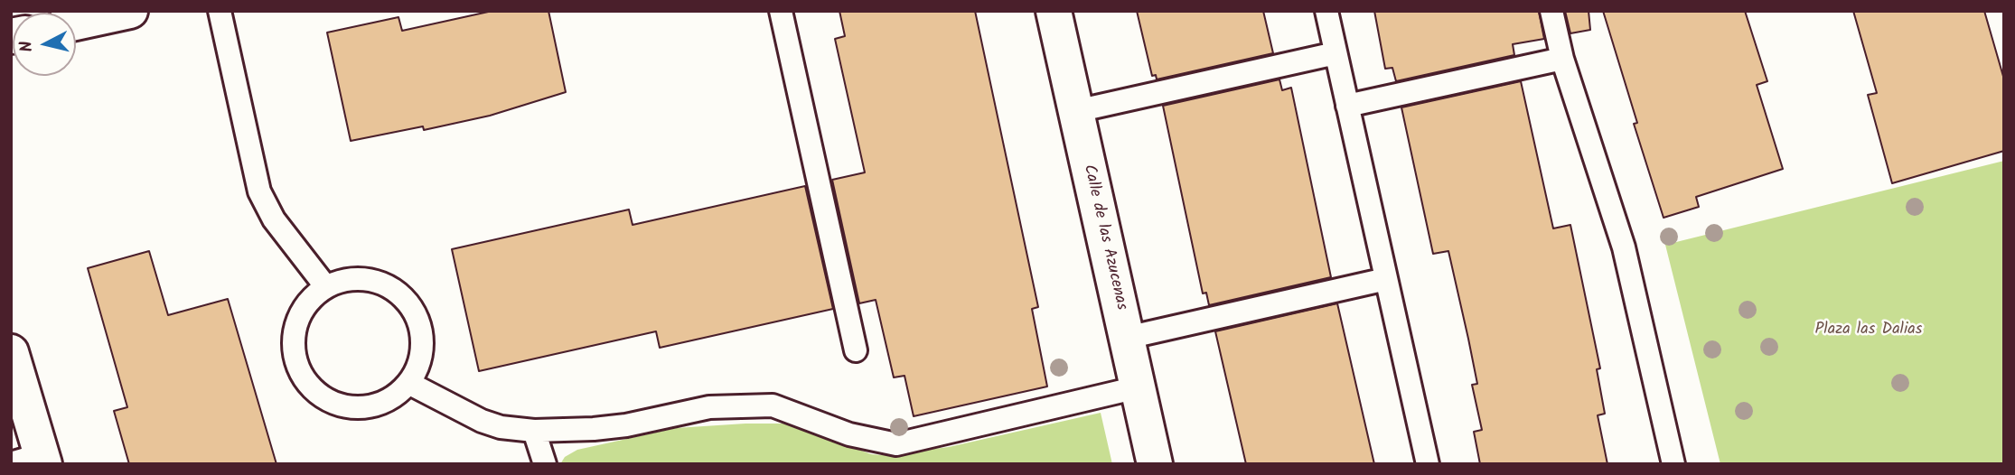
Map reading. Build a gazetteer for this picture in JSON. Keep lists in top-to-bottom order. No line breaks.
{"streets":{"street":["Calle de las Azucenas"]},"parks":["Plaza las Dalias"],"north":"left"}
